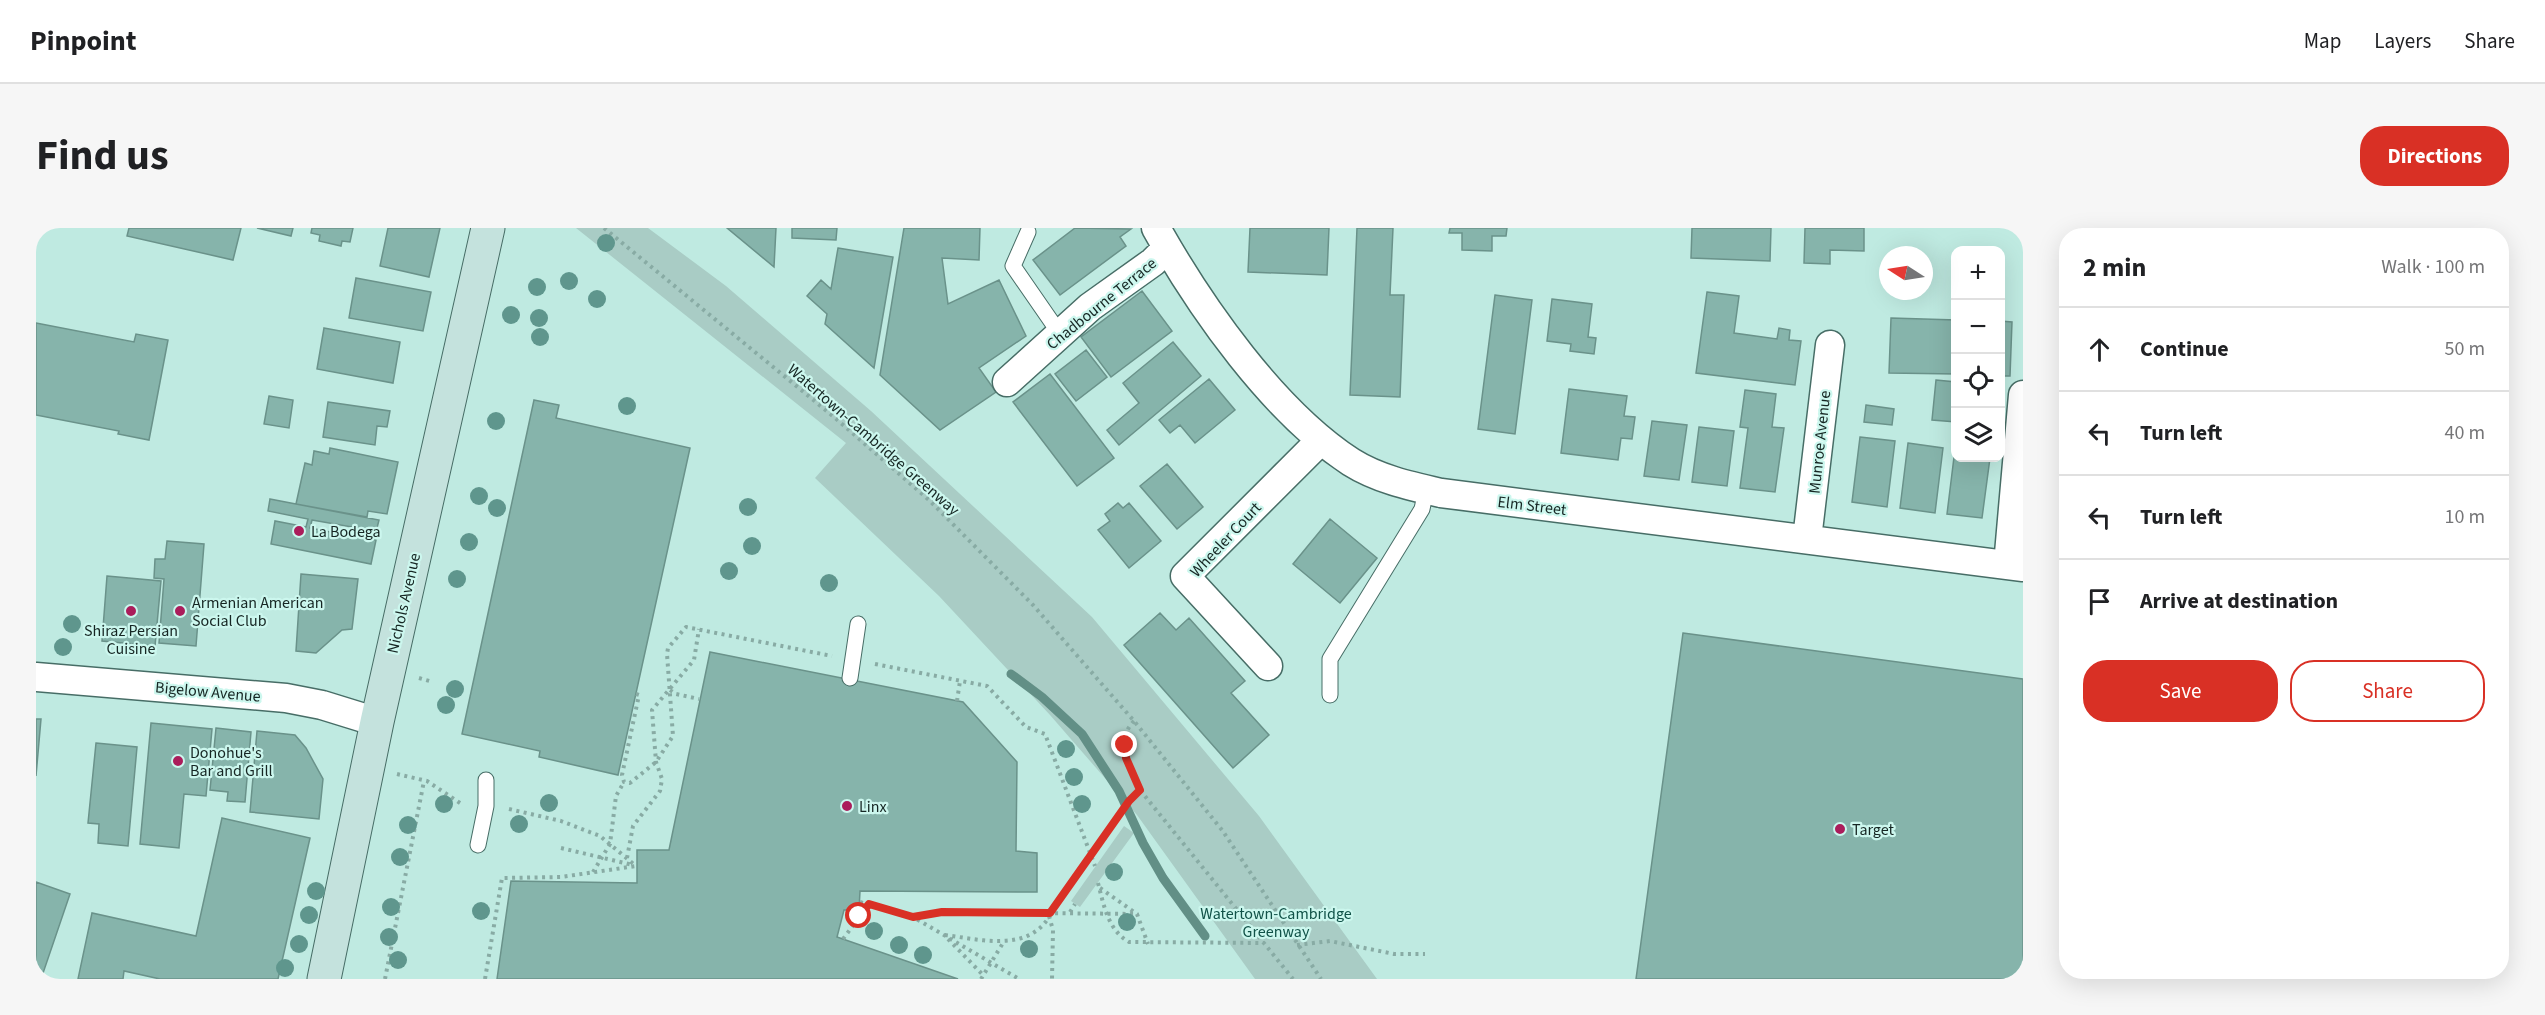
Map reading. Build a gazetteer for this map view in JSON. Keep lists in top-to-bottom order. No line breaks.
{"streets":{"street":["Chadbourne Terrace","Munroe Avenue","Elm Street","Wheeler Court","Nichols Avenue","Bigelow Avenue"],"path":["Watertown-Cambridge Greenway"]},"crossings":[["Chadbourne Terrace","Elm Street"],["Munroe Avenue","Elm Street"],["Elm Street","Wheeler Court"],["Nichols Avenue","Bigelow Avenue"]],"parks":["Watertown-Cambridge Greenway"],"places":["La Bodega","Shiraz Persian Cuisine","Armenian American Social Club","Donohue's Bar and Grill","Linx","Target"],"north":"left","page":{"header":"Pinpoint","nav":["Map","Layers","Share"],"title":"Find us","buttons":["Directions",["Save","Share"]],"heading":["2 min","Walk · 100 m"],"map_buttons":["+","−"],"list":[["Continue","50 m"],["Turn left","40 m"],["Turn left","10 m"],"Arrive at destination"]}}
